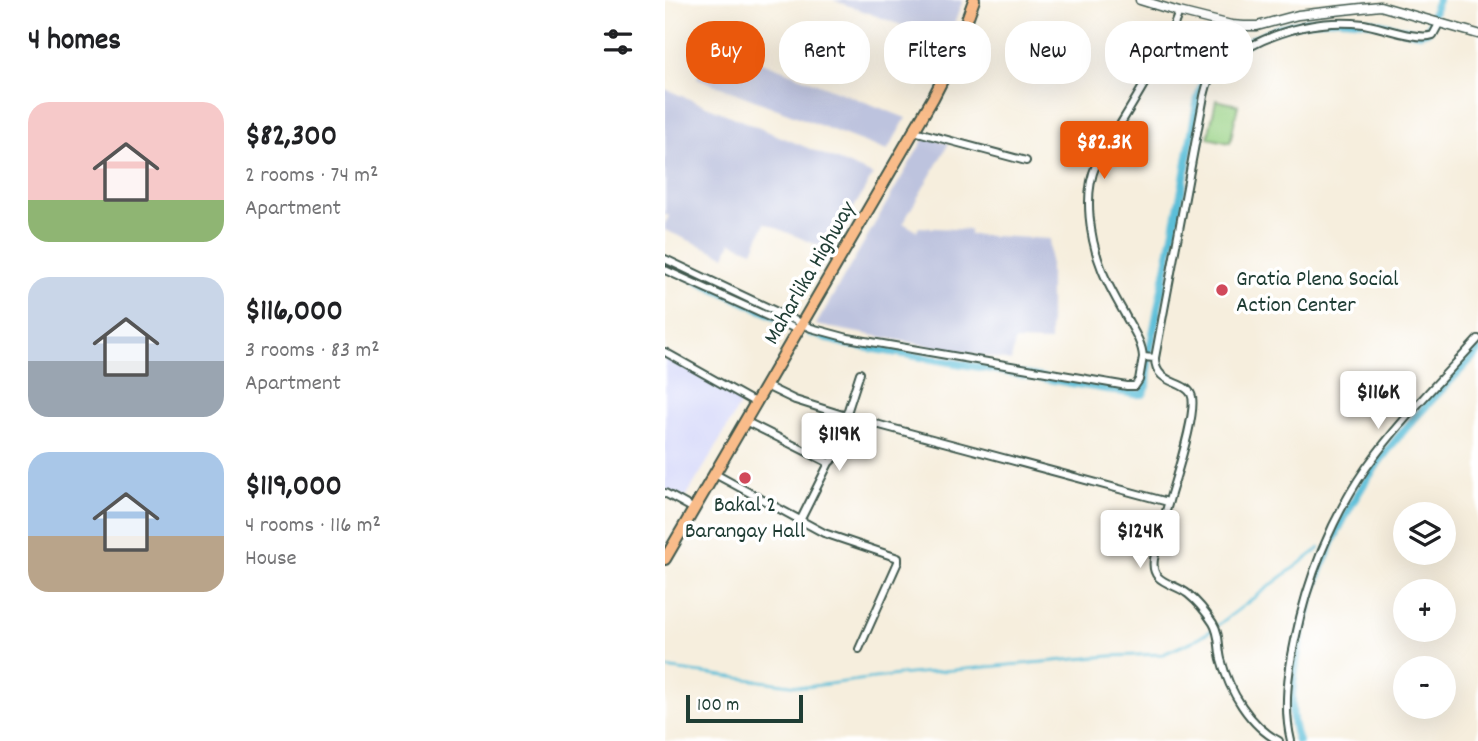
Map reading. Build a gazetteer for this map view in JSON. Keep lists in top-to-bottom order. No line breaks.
{"streets":{"highway":["Maharlika Highway"]},"places":["Gratia Plena Social Action Center","Bakal 2 Barangay Hall"],"scale_bar":"100 m","page":{"heading":"4 homes","chip":["Buy","Rent","Filters","New","Apartment"],"list":[{"name":"$82,300","note":"2 rooms · 74 m² · Apartment"},{"name":"$116,000","note":"3 rooms · 83 m² · Apartment"},{"name":"$119,000","note":"4 rooms · 116 m² · House"}],"price":["$82.3K","$116K","$119K","$124K"],"map_buttons":["+","−"],"scale":"100 m"}}
